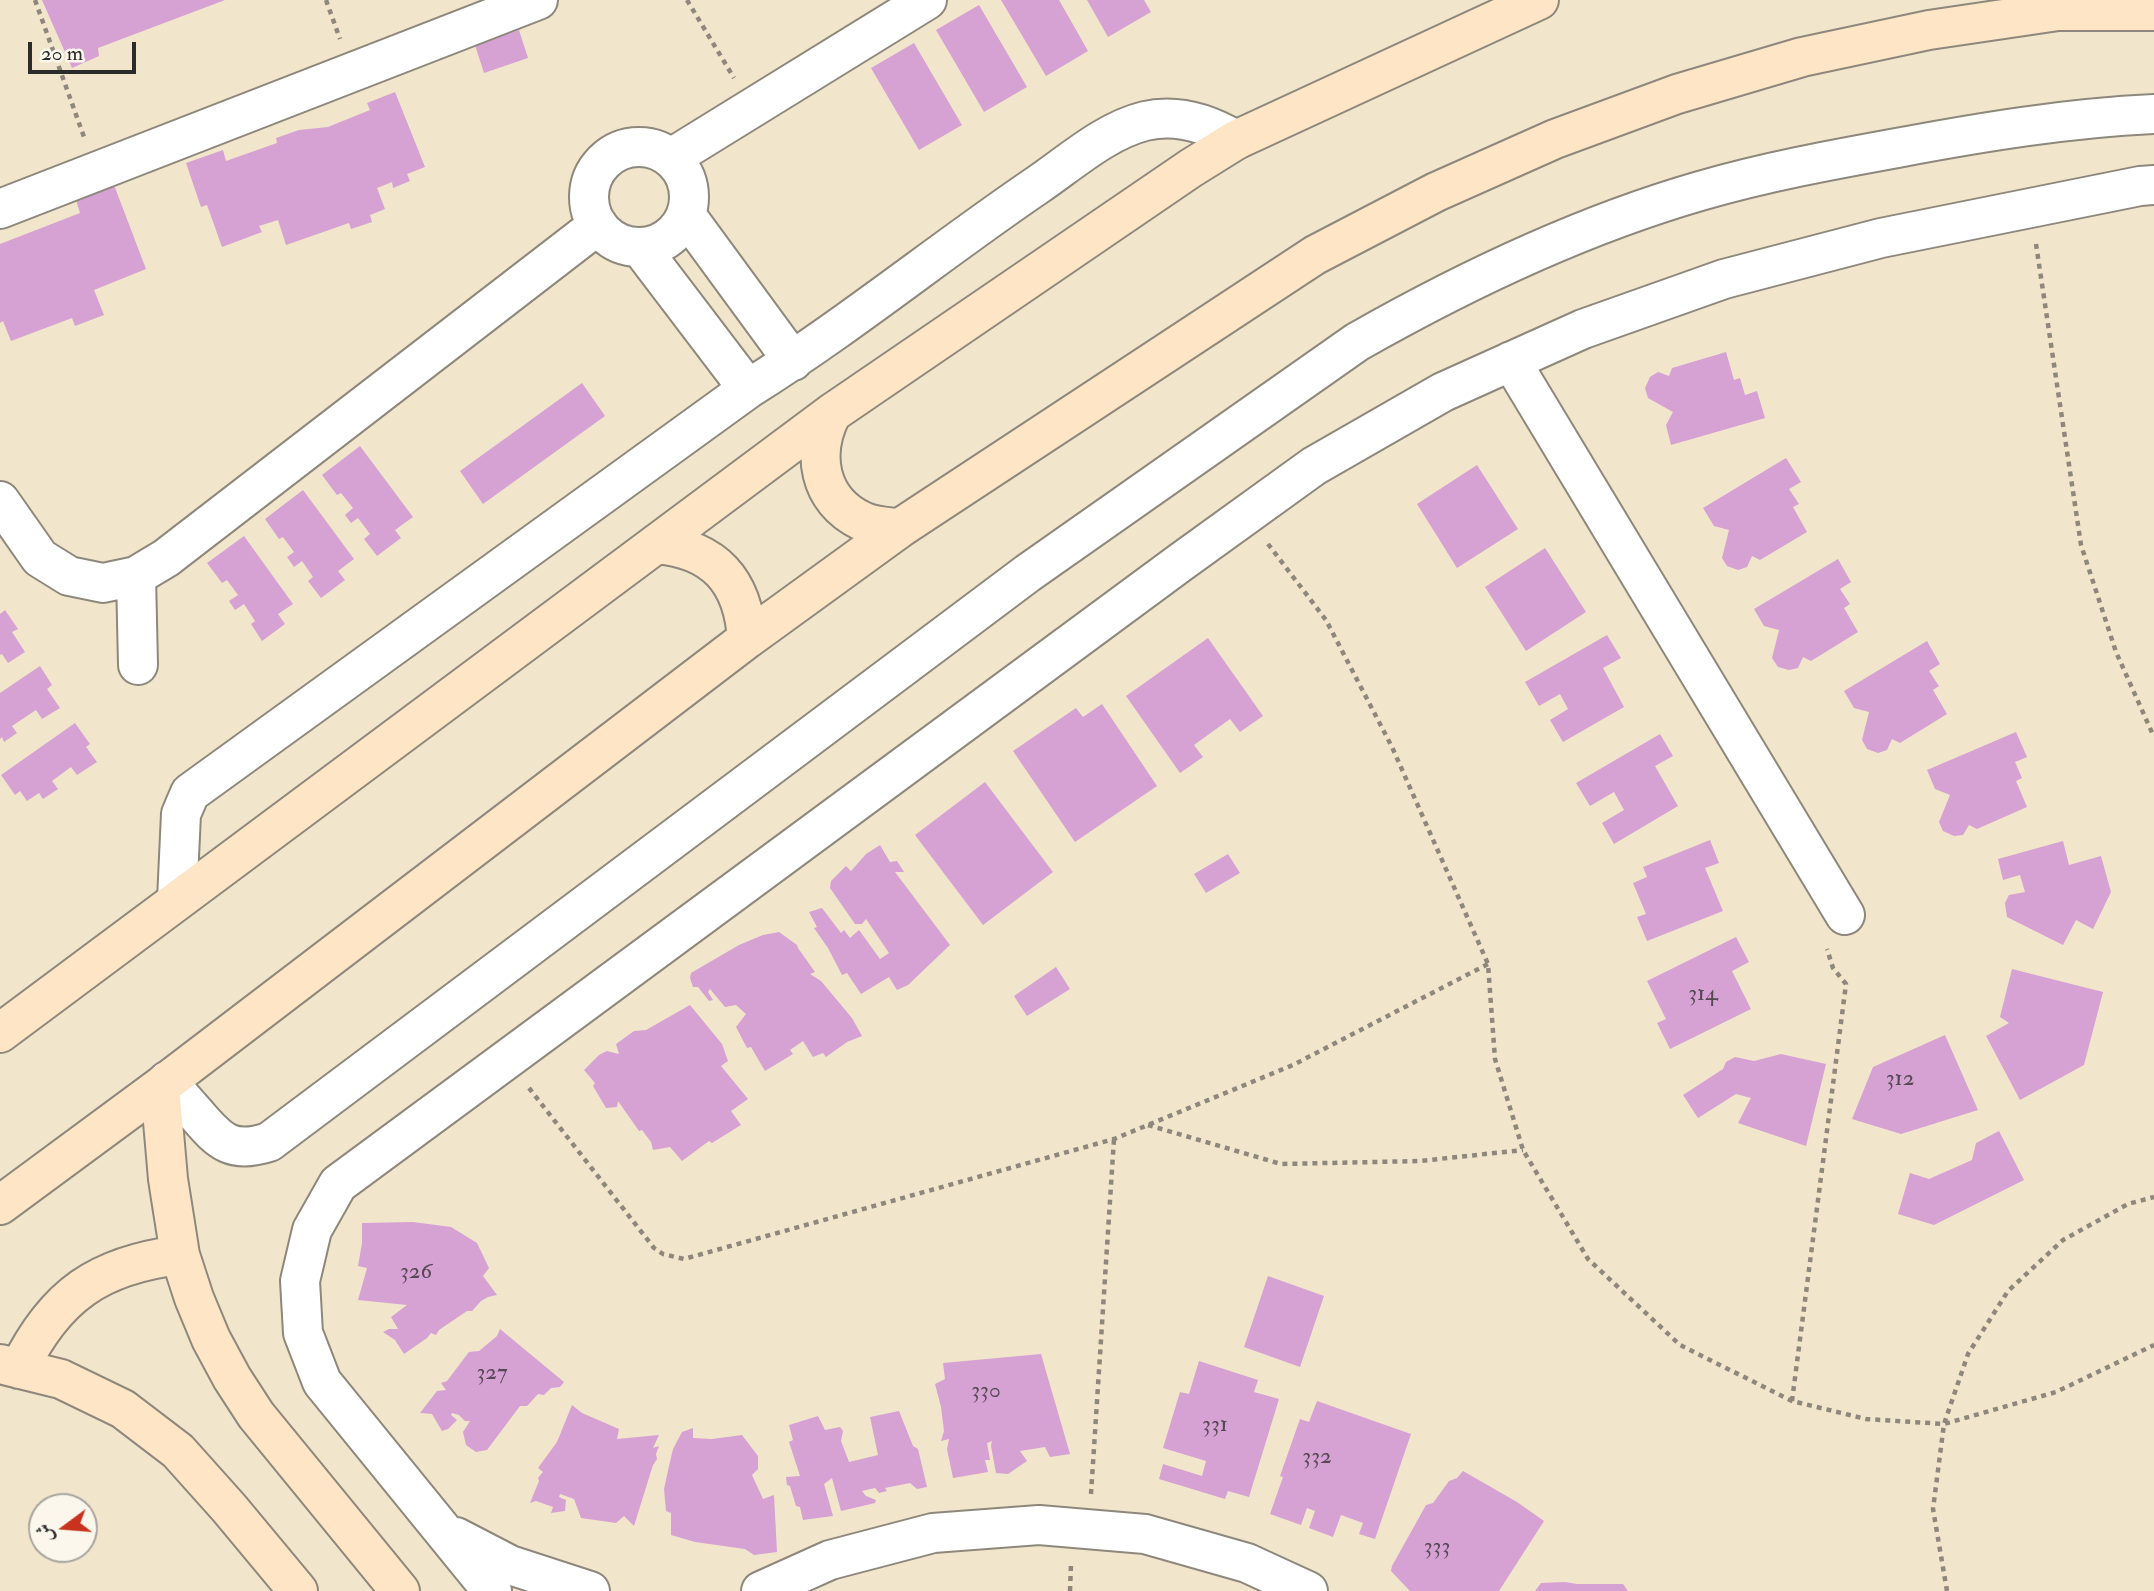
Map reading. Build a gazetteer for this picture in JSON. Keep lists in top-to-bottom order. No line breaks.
{"house_numbers":["314","312","326","327","330","331","332","333"],"scale_bar":"20 m","north":"left"}
